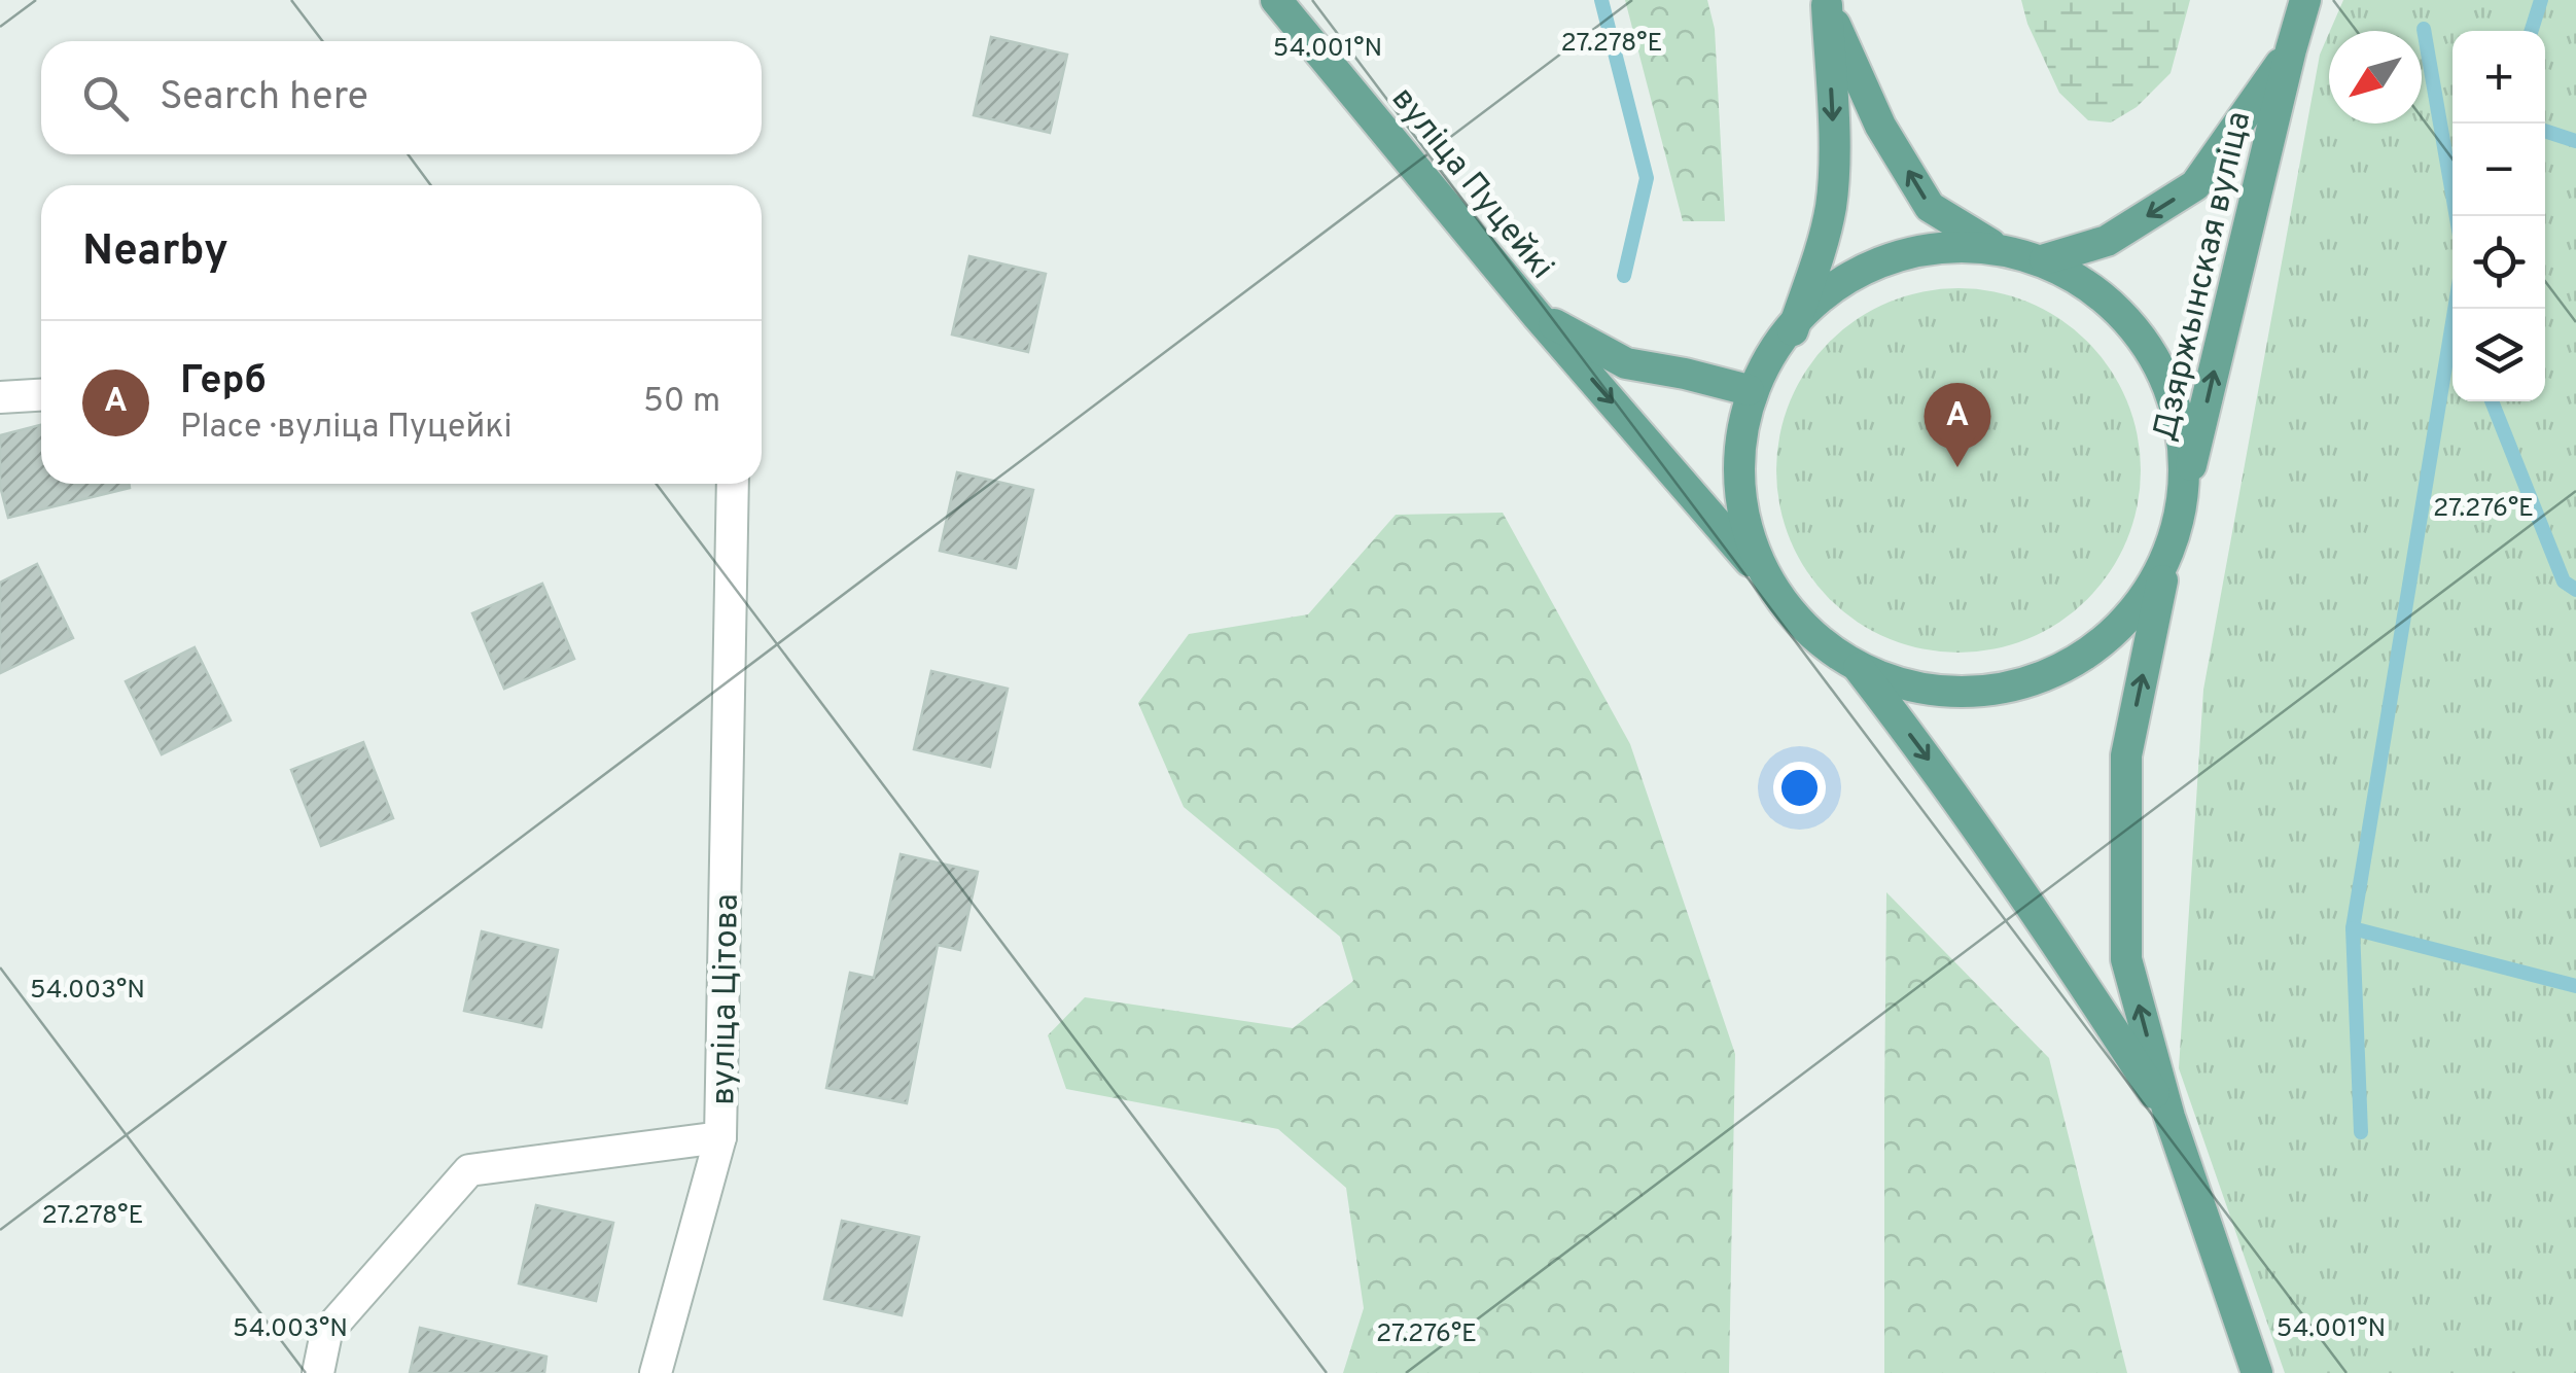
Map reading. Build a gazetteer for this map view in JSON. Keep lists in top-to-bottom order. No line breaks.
{"streets":{"main road":["вуліца Пуцейкі","Дзяржынская вуліца"],"street":["вуліца Цітова"]},"one_way":["вуліца Пуцейкі"],"north":"bottom left","page":{"map_buttons":["+","−"],"search":"Search here","heading":"Nearby","list":[{"mark":"A","name":"Герб","note":"Place · вуліца Пуцейкі","value":"50 m"}],"pins":"A"},"coordinates":["27.278°E","54.001°N","27.276°E","54.003°N"]}
